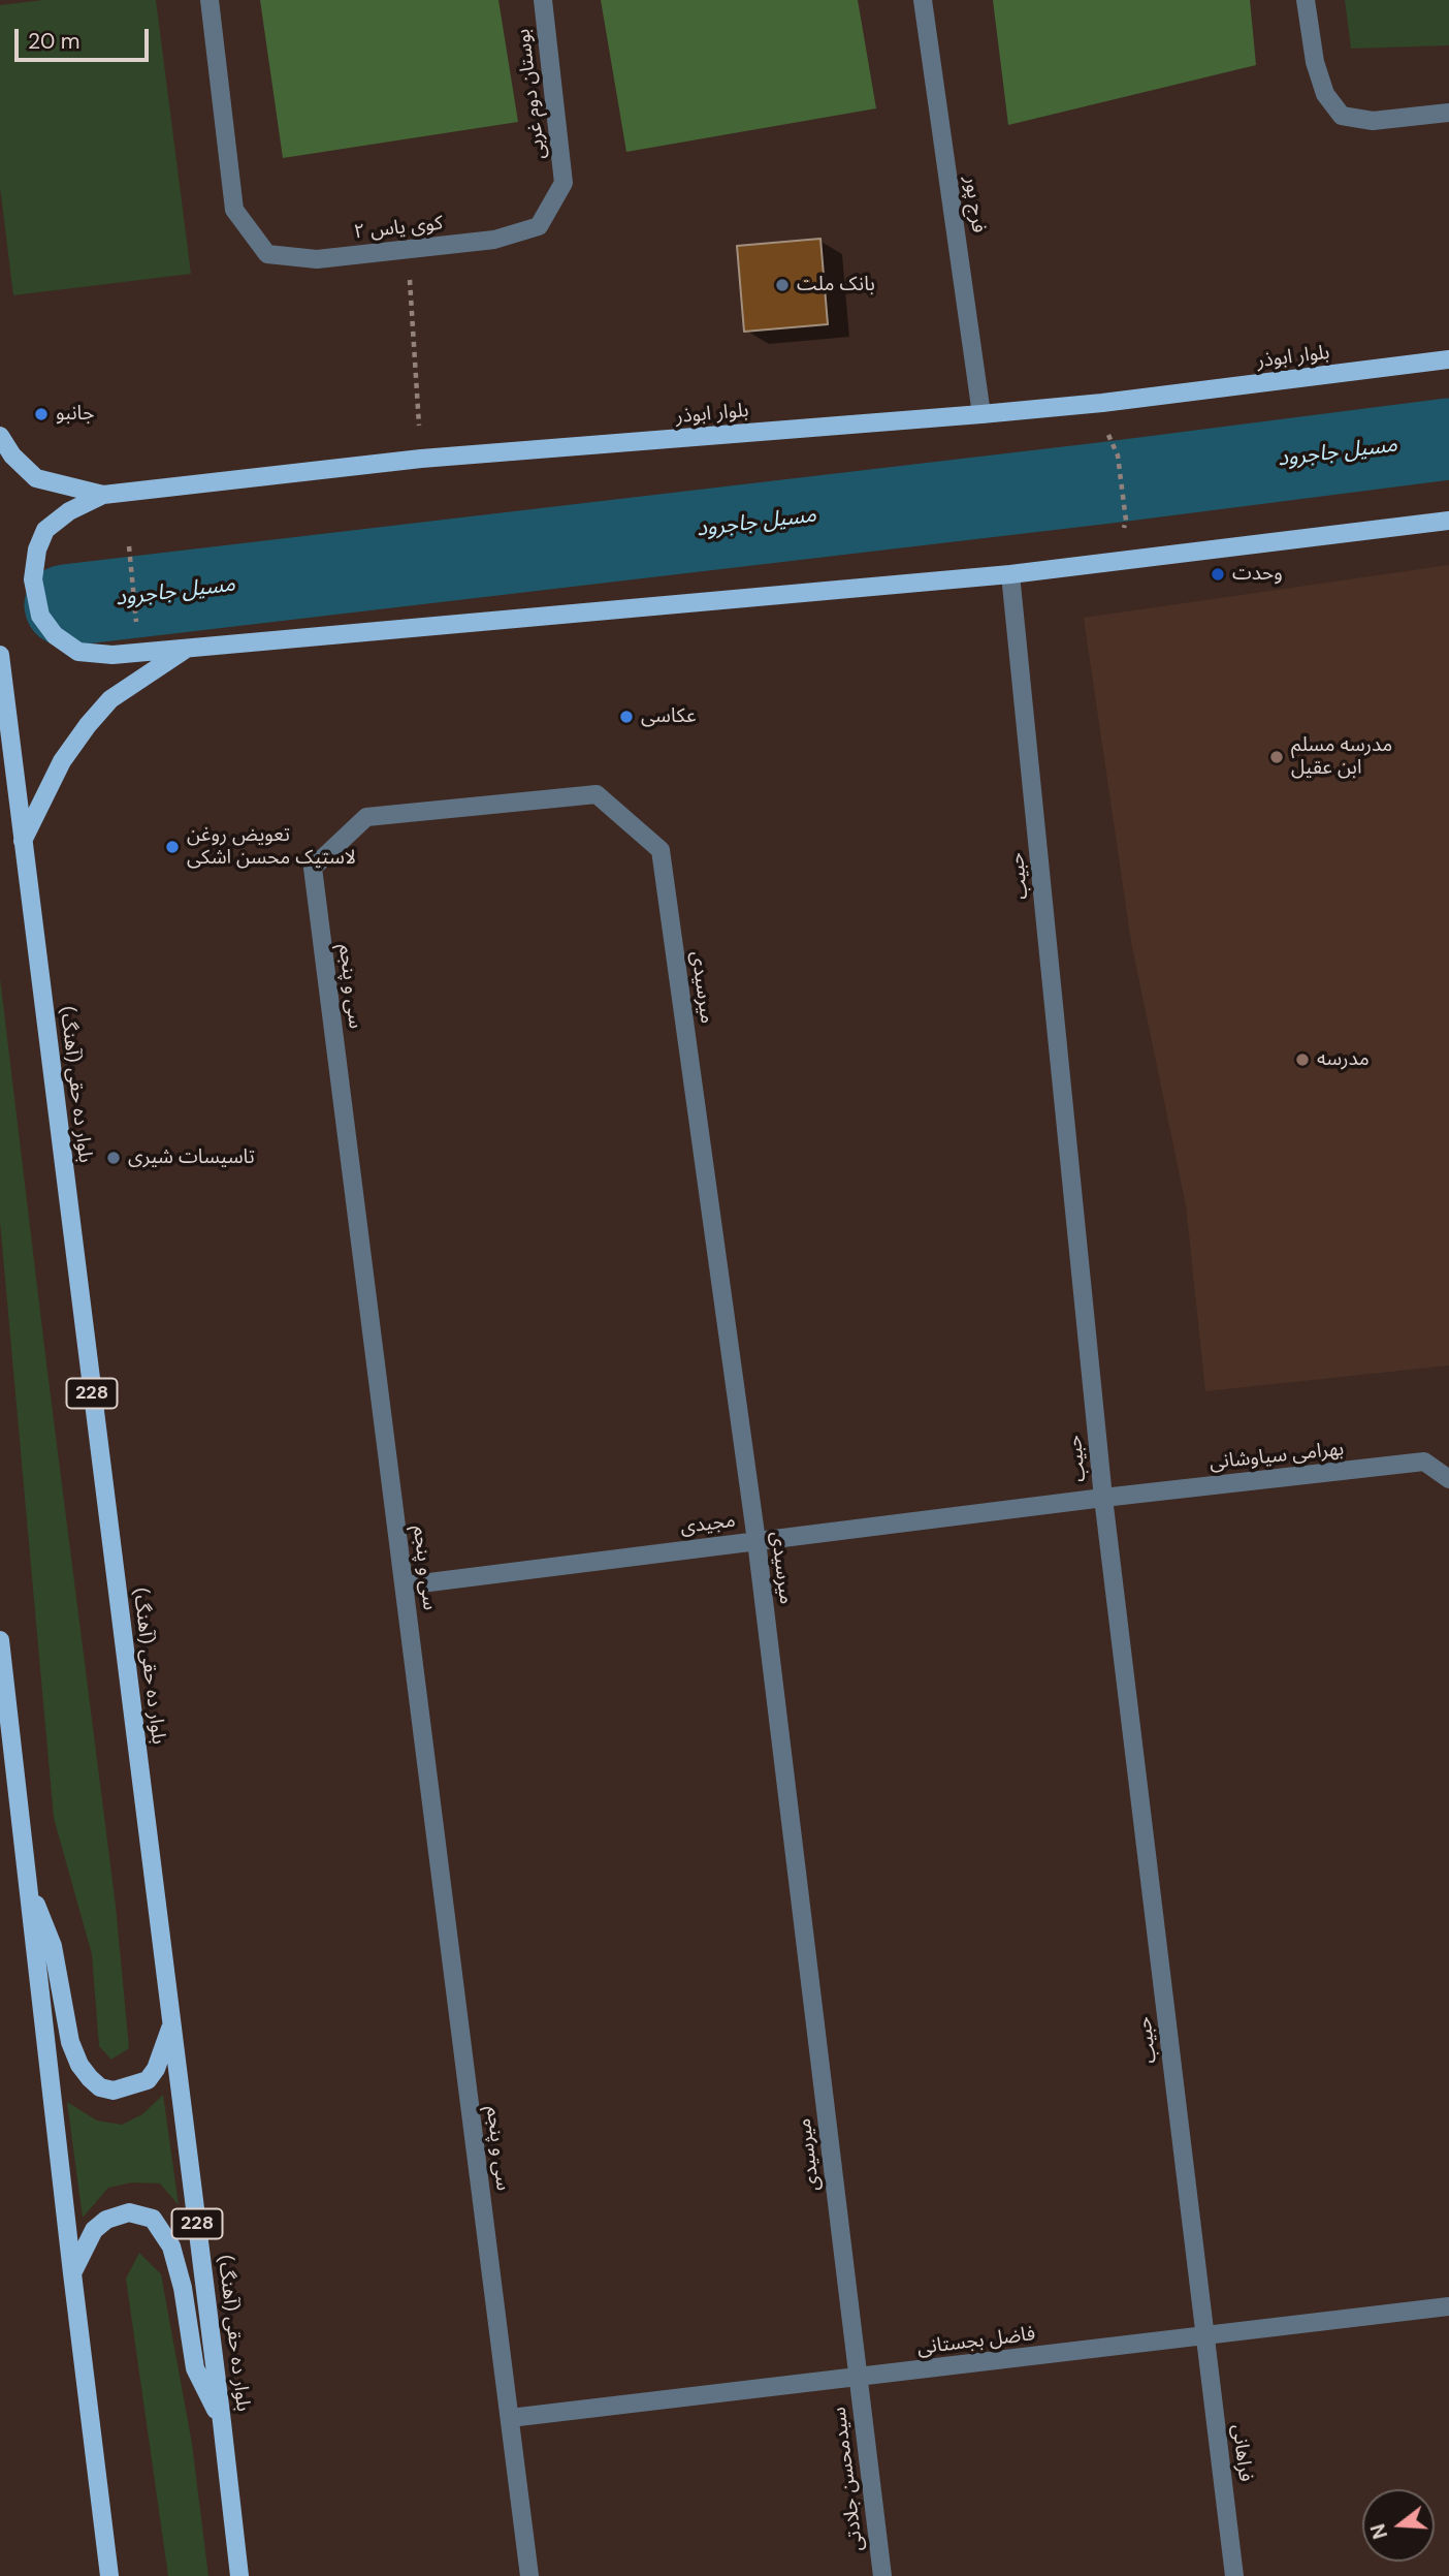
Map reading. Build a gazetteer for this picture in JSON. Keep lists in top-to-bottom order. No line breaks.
{"streets":{"main road":["بلوار ابوذر","بلوار ده حقی (آهنگ)","228"],"street":["بوستان دوم غربی","فرج پور","کوی یاس ۲","حبیب","سی و پنجم","میرسیدی","بهرامی سیاوشانی","مجیدی","فاضل بجستانی","فراهانی","سیدمحسن جلادتی"]},"crossings":[["بوستان دوم غربی","کوی یاس ۲"],["فرج پور","بلوار ابوذر"],["حبیب","بهرامی سیاوشانی"],["حبیب","مجیدی"],["حبیب","فاضل بجستانی"],["حبیب","فراهانی"],["سی و پنجم","میرسیدی"],["سی و پنجم","مجیدی"],["سی و پنجم","فاضل بجستانی"],["میرسیدی","مجیدی"],["میرسیدی","فاضل بجستانی"],["میرسیدی","سیدمحسن جلادتی"],["بهرامی سیاوشانی","مجیدی"],["فاضل بجستانی","فراهانی"],["فاضل بجستانی","سیدمحسن جلادتی"]],"water":["مسیل جاجرود"],"places":["بانک ملت","جانبو","وحدت","عکاسى","مدرسه مسلم ابن عقیل","تعویض روغن لاستیک محسن اشکی","مدرسه","تاسیسات شیری"],"scale_bar":"20 m","north":"left"}
